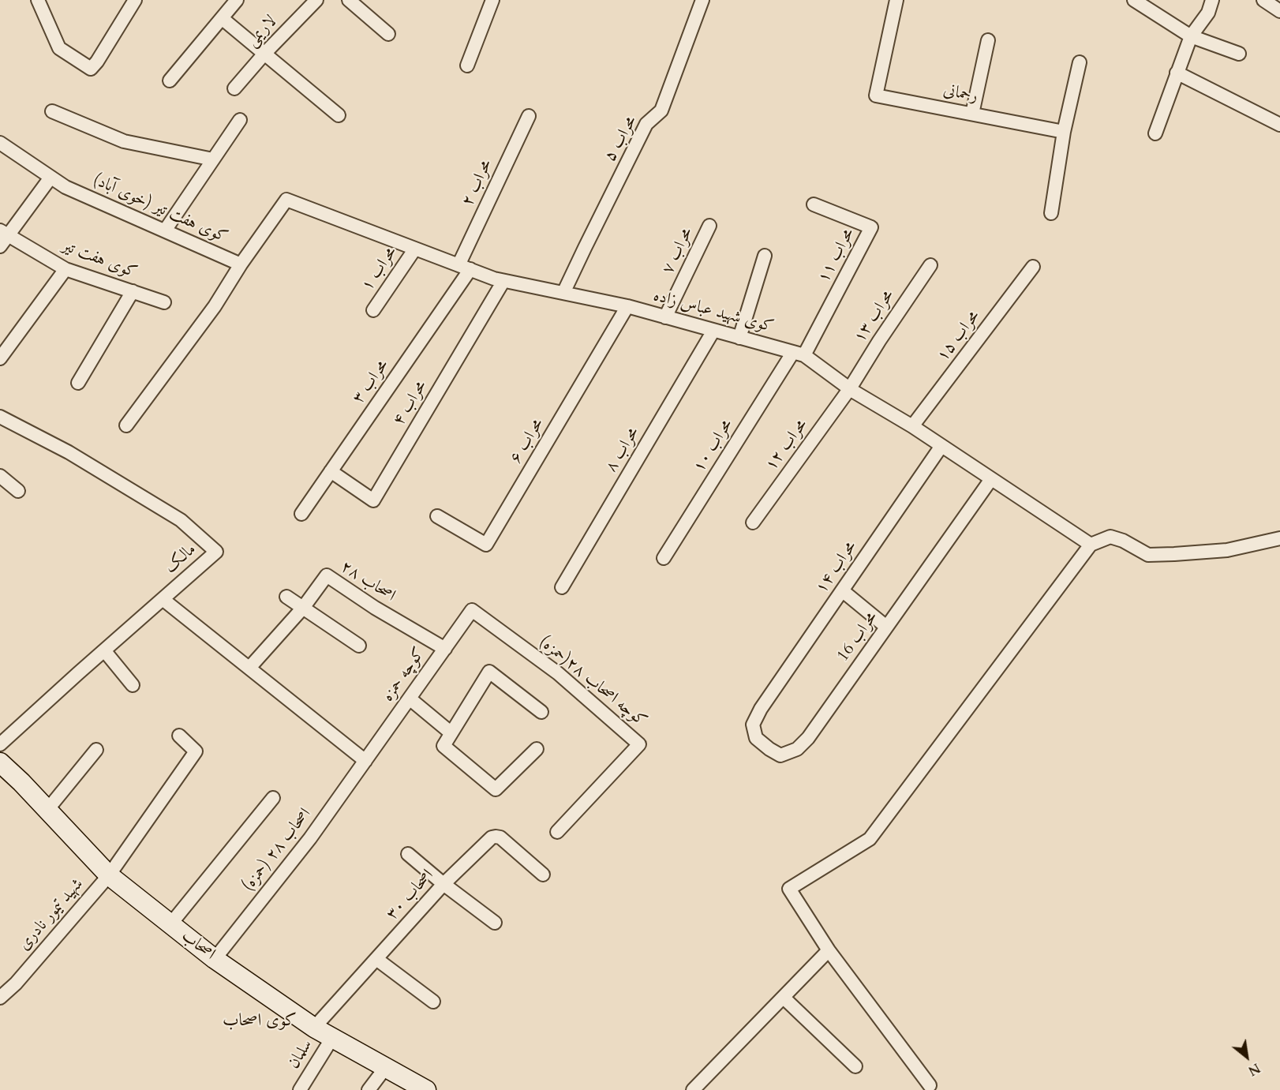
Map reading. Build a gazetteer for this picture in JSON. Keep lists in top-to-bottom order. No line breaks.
{"streets":{"main road":["اصحاب"],"street":["لاریمی","رحمانی","محراب ۵","محراب ۲","کوی هفت تیر (خوی آباد)","محراب ۷","محراب ۱۱","کوی هفت تیر","محراب ۱","کوی شهید عباس زاده","محراب ۱۳","محراب ۱۵","محراب ۳","محراب ۴","محراب ۶","محراب ۱۲","محراب ۱۰","محراب ۸","مالک","محراب ۱۴","اصحاب ۲۸","محراب 16","کوچه حمزه","کوچه اصحاب ۲۸(حمزه)","اصحاب ۲۸ (حمزه)","اصحاب ۳۰","شهید تیمور نادری","سلمان"]},"crossings":[["محراب ۵","کوی شهید عباس زاده"],["محراب ۲","کوی شهید عباس زاده"],["محراب ۲","محراب ۳"],["کوی هفت تیر (خوی آباد)","کوی شهید عباس زاده"],["محراب ۷","کوی شهید عباس زاده"],["محراب ۱۱","کوی شهید عباس زاده"],["محراب ۱۱","محراب ۱۰"],["محراب ۱","کوی شهید عباس زاده"],["کوی شهید عباس زاده","محراب ۱۳"],["کوی شهید عباس زاده","محراب ۱۵"],["کوی شهید عباس زاده","محراب ۳"],["کوی شهید عباس زاده","محراب ۴"],["کوی شهید عباس زاده","محراب ۶"],["کوی شهید عباس زاده","محراب ۱۲"],["کوی شهید عباس زاده","محراب ۱۰"],["کوی شهید عباس زاده","محراب ۸"],["کوی شهید عباس زاده","محراب ۱۴"],["کوی شهید عباس زاده","محراب 16"],["محراب ۱۳","محراب ۱۲"],["محراب ۳","محراب ۴"],["محراب ۱۴","محراب 16"],["اصحاب ۲۸","کوچه حمزه"],["کوچه حمزه","کوچه اصحاب ۲۸(حمزه)"],["کوچه حمزه","اصحاب ۲۸ (حمزه)"],["اصحاب ۲۸ (حمزه)","اصحاب"],["اصحاب ۳۰","اصحاب"],["شهید تیمور نادری","اصحاب"],["اصحاب","سلمان"]],"districts":["کوی اصحاب"],"north":"bottom right"}
